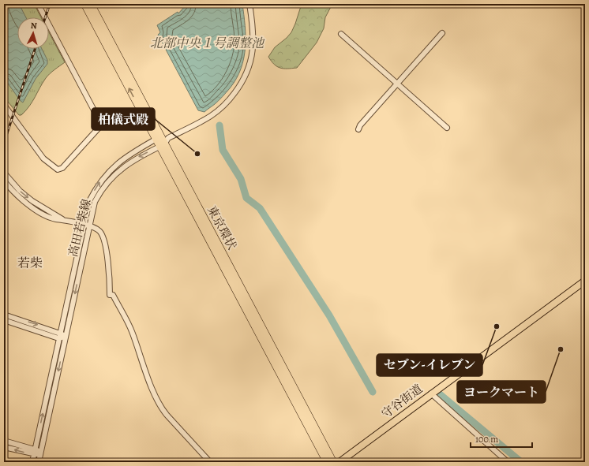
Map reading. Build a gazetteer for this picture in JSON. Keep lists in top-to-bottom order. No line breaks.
{"streets":{"highway":["東京環状"],"main road":["守谷街道"],"street":["高田若柴線"]},"crossings":[["高田若柴線","東京環状"]],"districts":["若柴"],"water":["北部中央１号調整池"],"places":["柏儀式殿","セブン-イレブン","ヨークマート"],"scale_bar":"100 m","north":"top"}
